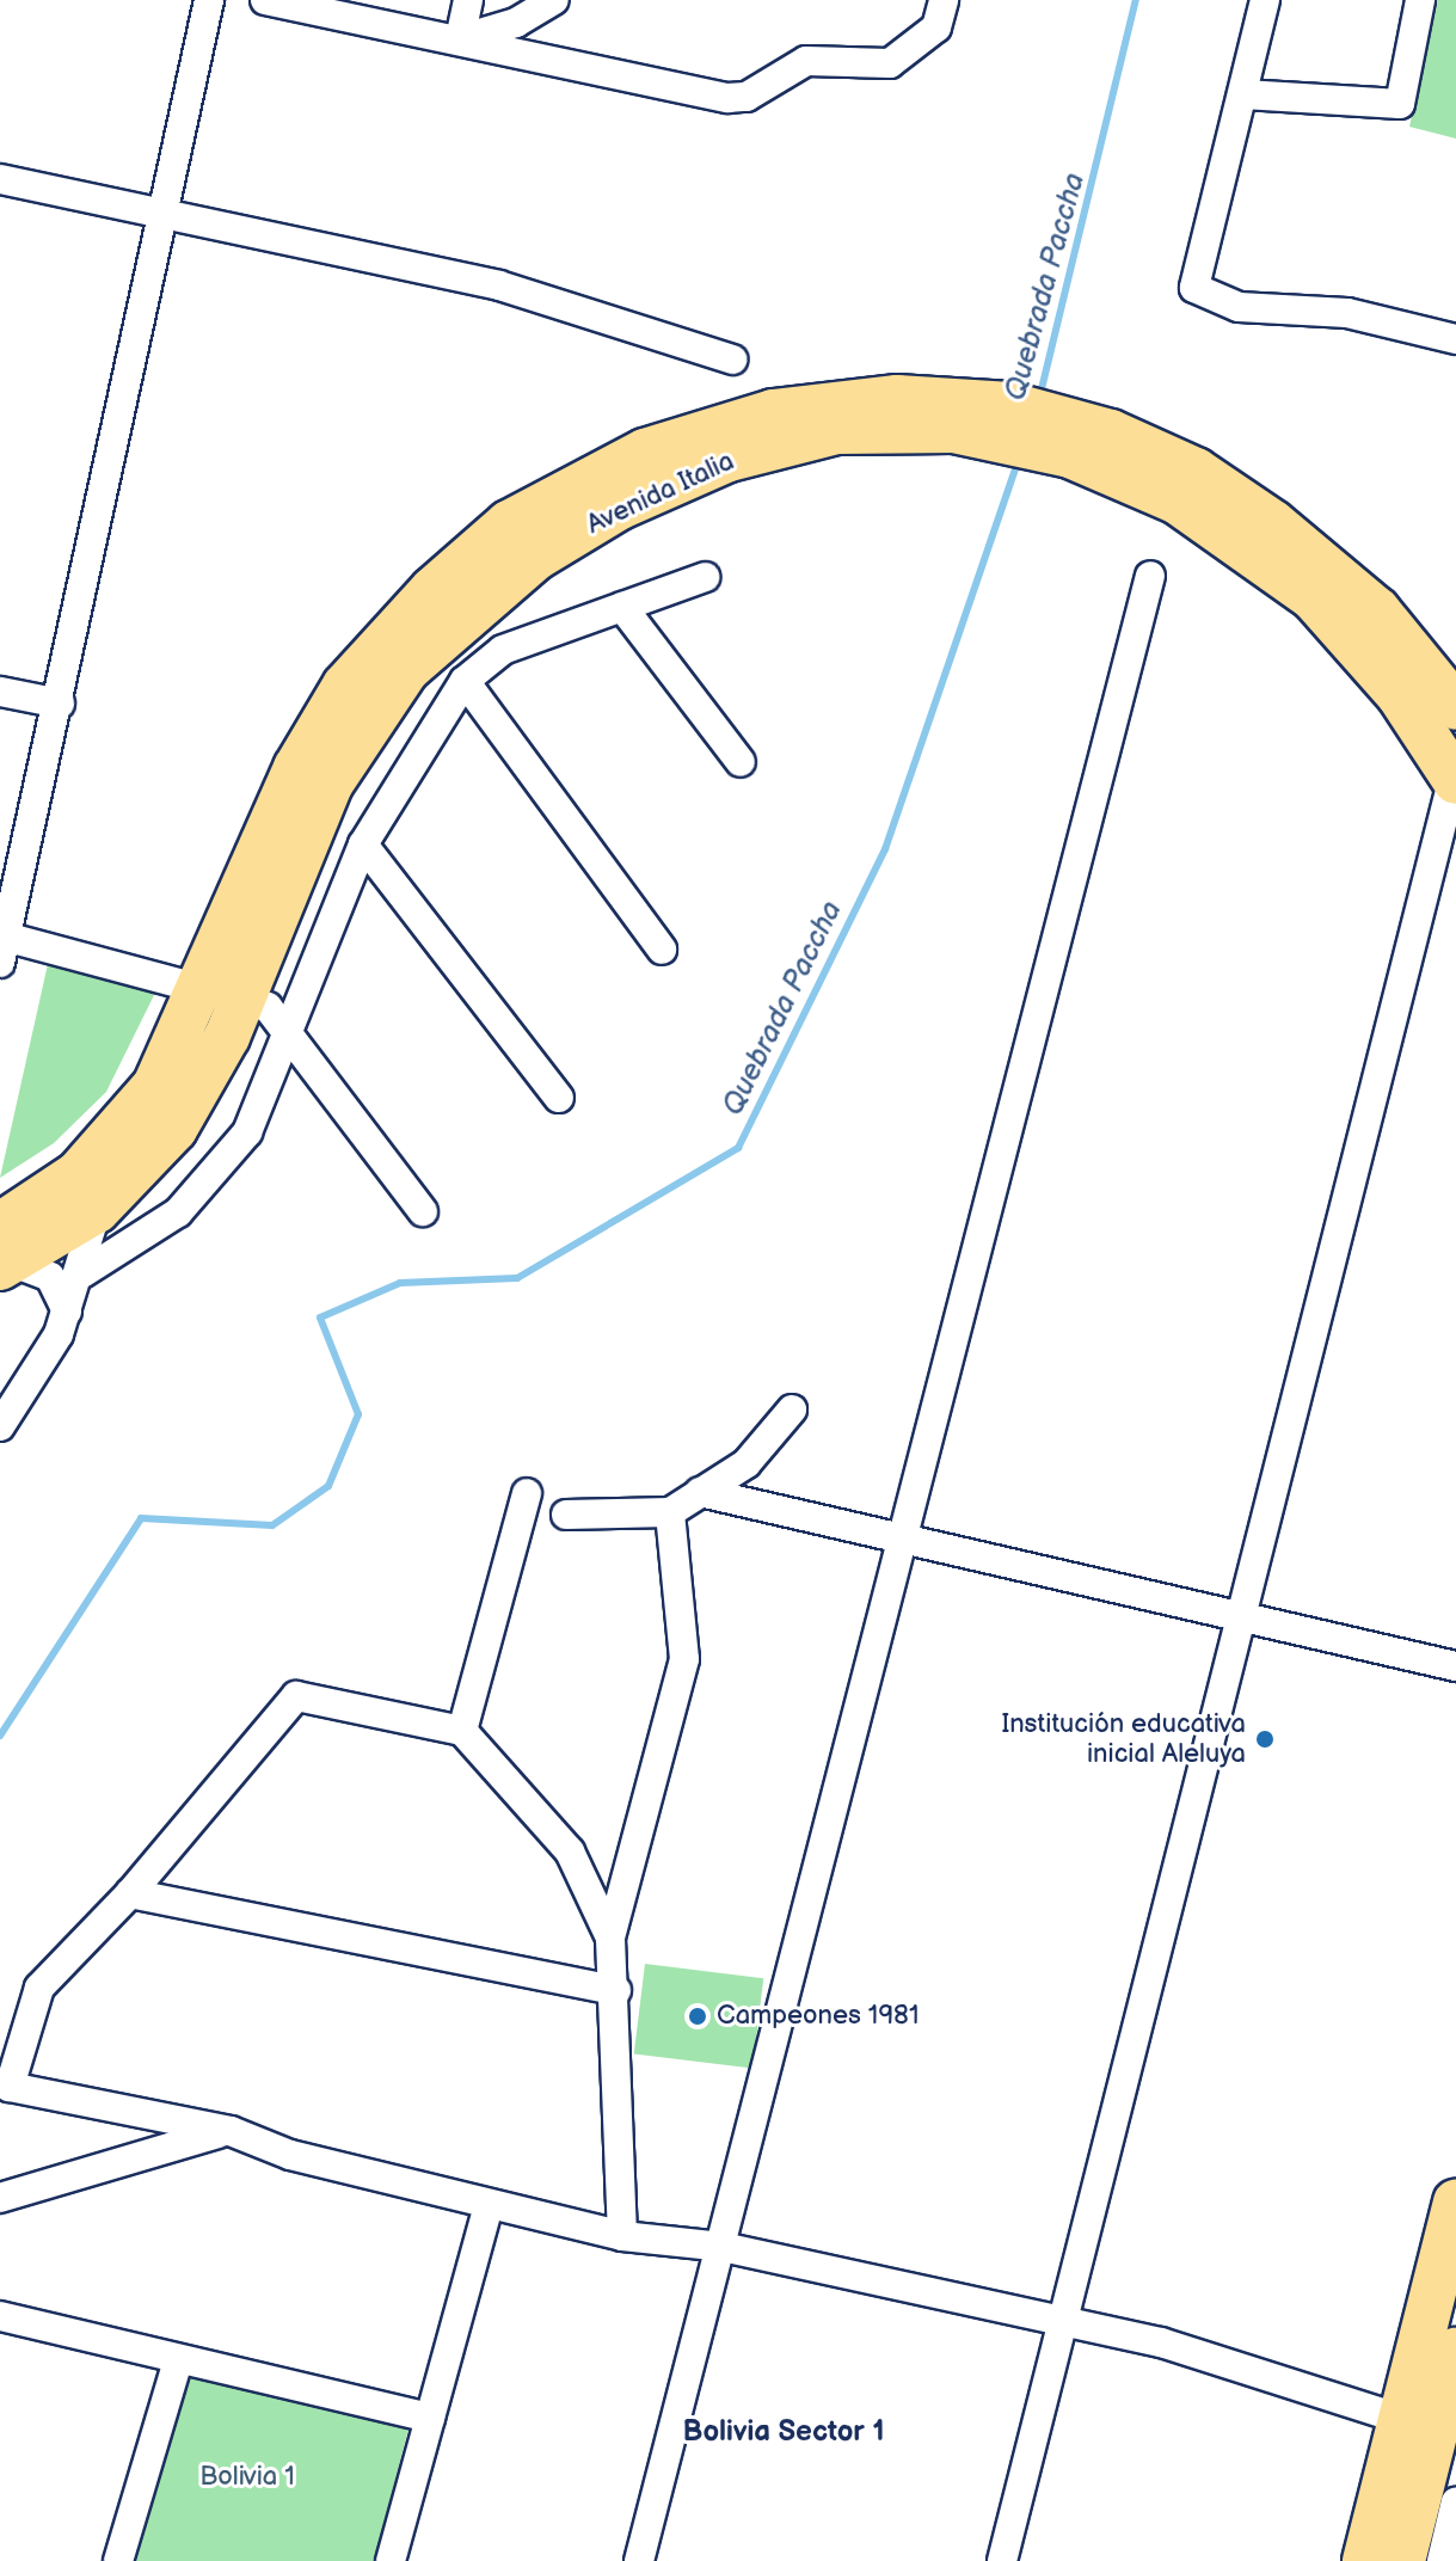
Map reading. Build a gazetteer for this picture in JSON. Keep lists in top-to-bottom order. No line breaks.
{"streets":{"main road":["Avenida Italia"]},"districts":["Bolivia Sector 1"],"water":["Quebrada Paccha"],"parks":["Bolivia 1"],"places":["Institución educativa inicial Aleluya","Campeones 1981"]}
